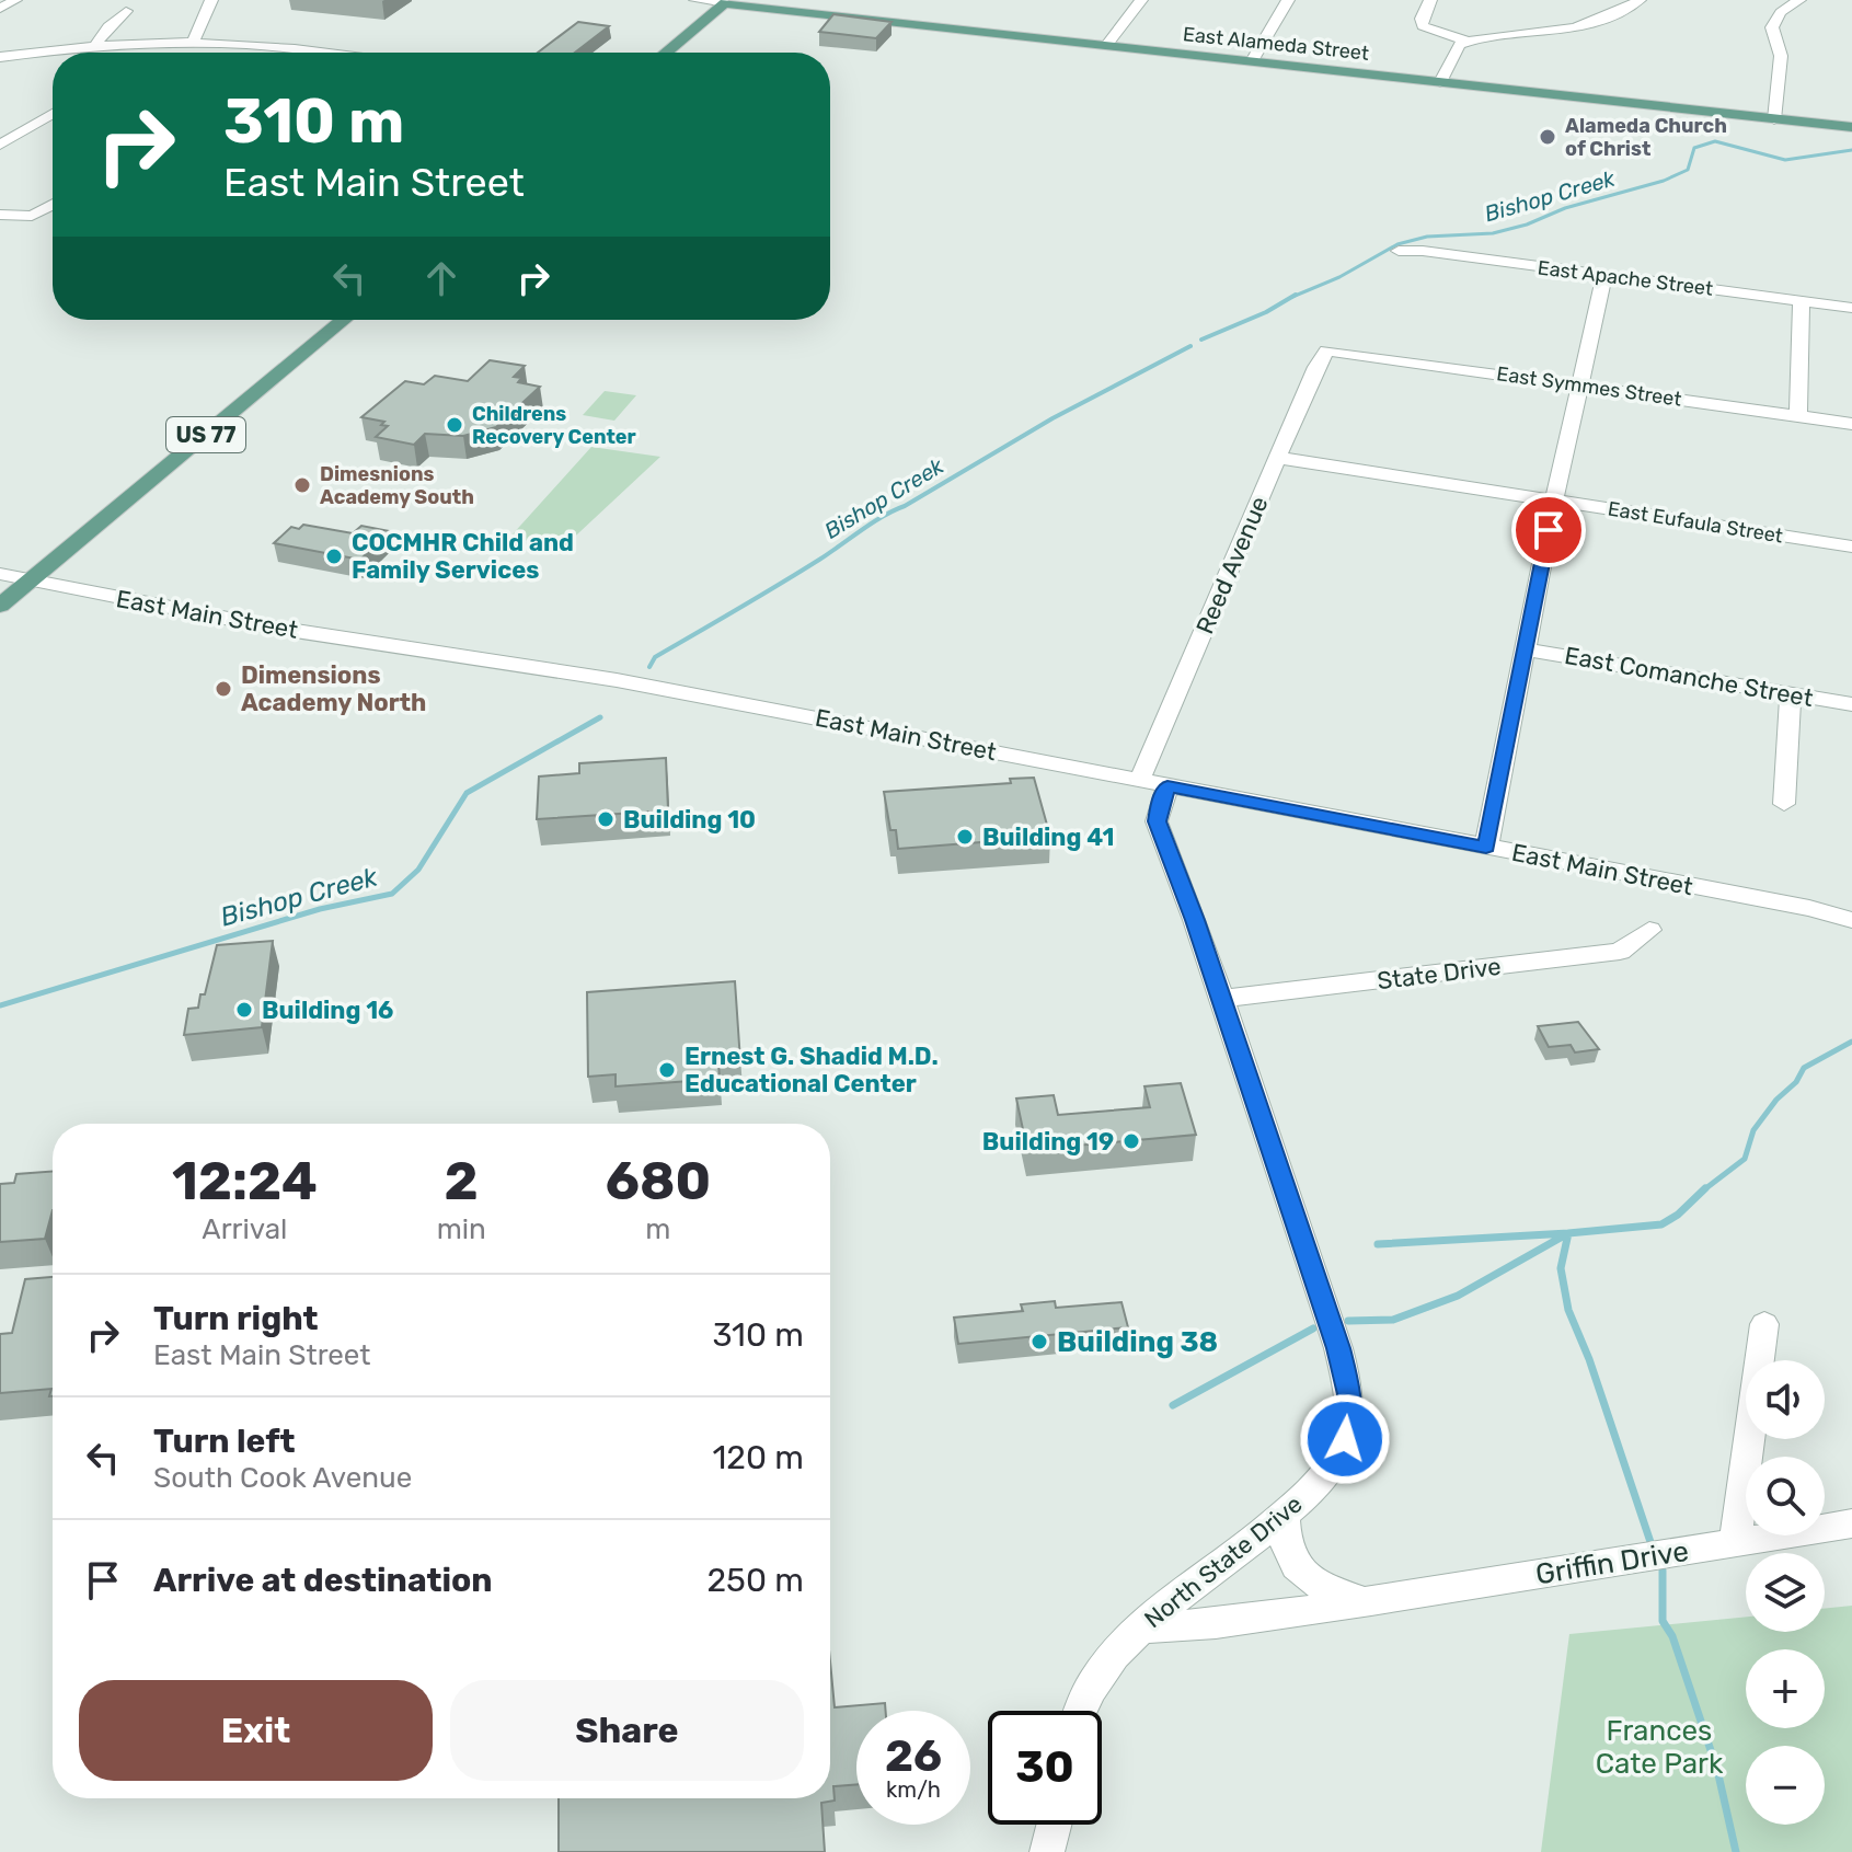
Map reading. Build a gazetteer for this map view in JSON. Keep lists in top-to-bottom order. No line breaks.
{"streets":{"main road":["East Alameda Street","US 77"],"street":["East Apache Street","East Symmes Street","East Eufaula Street","Reed Avenue","East Main Street","East Comanche Street","State Drive","North State Drive","Griffin Drive"]},"crossings":[["East Symmes Street","Reed Avenue"],["US 77","East Main Street"],["East Eufaula Street","Reed Avenue"],["Reed Avenue","East Main Street"],["Reed Avenue","North State Drive"],["East Main Street","North State Drive"],["State Drive","North State Drive"],["North State Drive","Griffin Drive"]],"water":["Bishop Creek"],"parks":["Frances Cate Park"],"places":["Alameda Church of Christ","Childrens Recovery Center","Dimesnions Academy South","COCMHR Child and Family Services","Dimensions Academy North","Building 10","Building 41","Building 16","Ernest G. Shadid M.D. Educational Center","Building 19","Building 38"],"page":{"turn":["310 m","East Main Street"],"eta":["12:24","Arrival","2","min","680","m"],"list":[{"name":"Turn right","note":"East Main Street","value":"310 m"},{"name":"Turn left","note":"South Cook Avenue","value":"120 m"},{"name":"Arrive at destination","value":"250 m"}],"map_buttons":["+","−"],"buttons":["Exit","Share"],"speed":"26 km/h","limit":"30"}}
